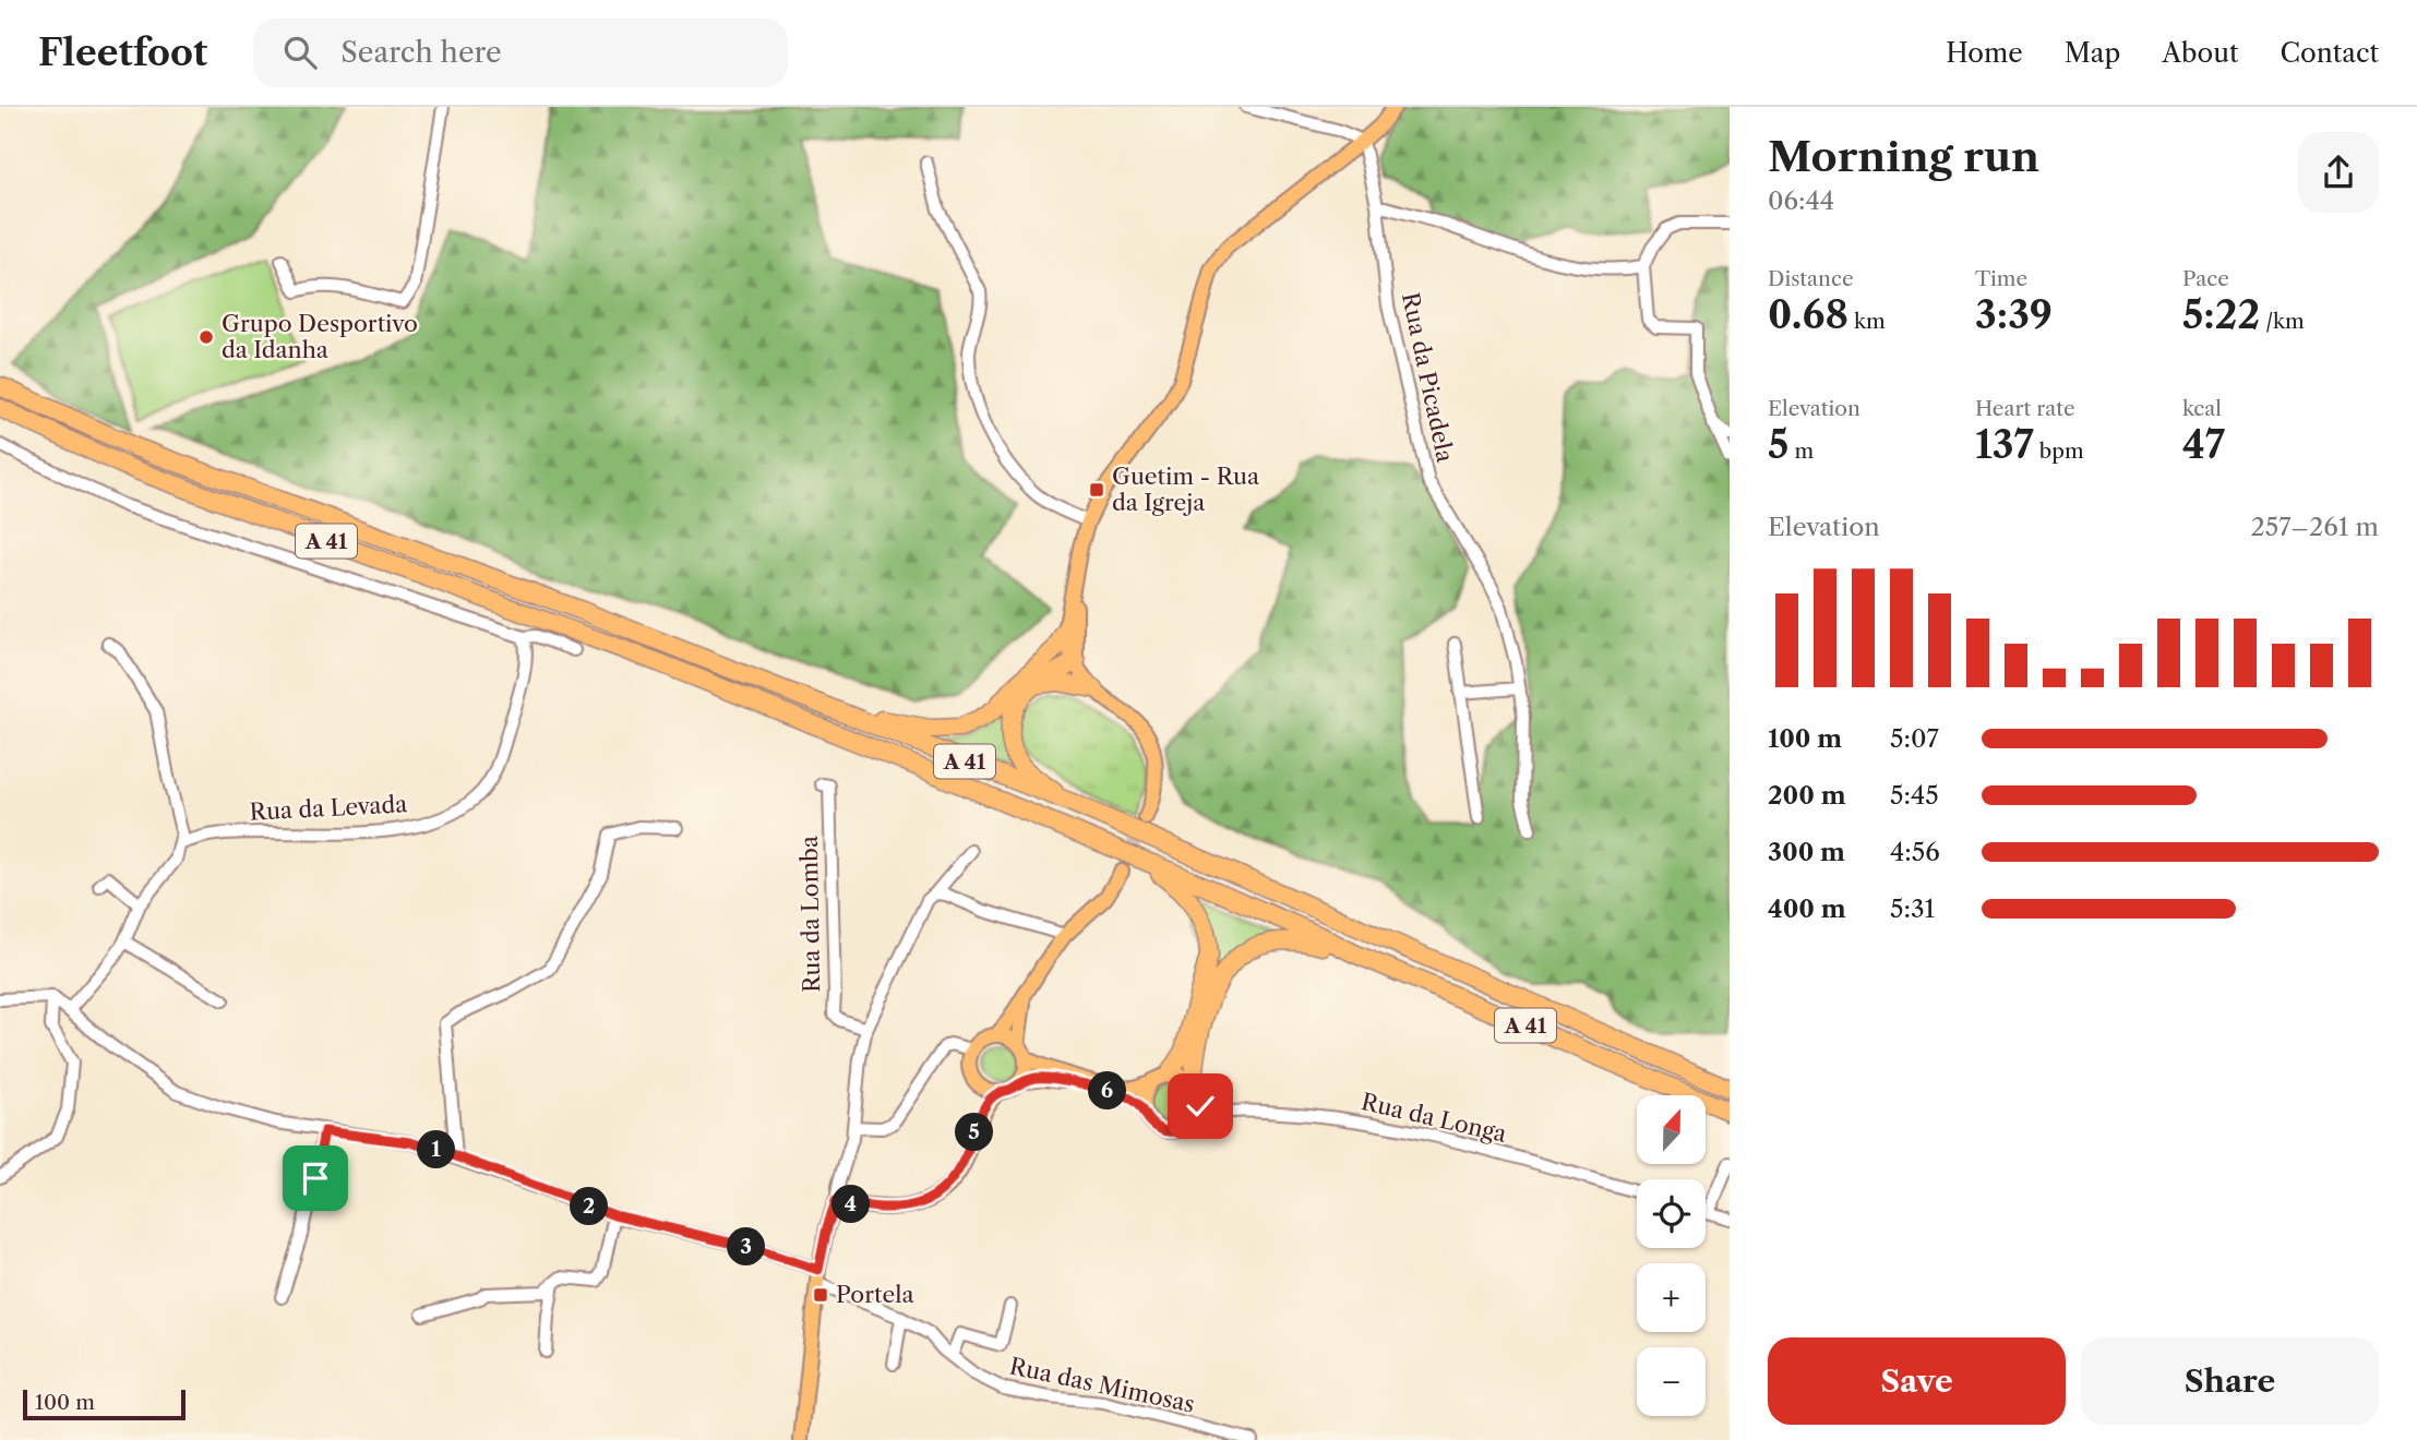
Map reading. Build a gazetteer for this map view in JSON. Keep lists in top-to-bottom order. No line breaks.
{"streets":{"highway":["A 41"],"main road":["Rua da Longa"],"street":["Rua da Picadela","Rua da Levada","Rua da Lomba","Rua das Mimosas"]},"places":{"other":["Grupo Desportivo da Idanha"],"transit":["Guetim - Rua da Igreja","Portela"]},"scale_bar":"100 m","north":"top","page":{"header":"Fleetfoot","search":"Search here","nav":["Home","Map","About","Contact"],"heading":["Morning run","06:44"],"stats":[["Distance","0.68 km"],["Time","3:39"],["Pace","5:22 /km"],["Elevation","5 m"],["Heart rate","137 bpm"],["kcal","47"]],"chart":["Elevation","257–261 m"],"list":[{"name":"100 m","note":"5:07"},{"name":"200 m","note":"5:45"},{"name":"300 m","note":"4:56"},{"name":"400 m","note":"5:31"}],"pins":["6","5","1","4","2","3"],"map_buttons":["+","−"],"buttons":["Save","Share"],"scale":"100 m"}}
